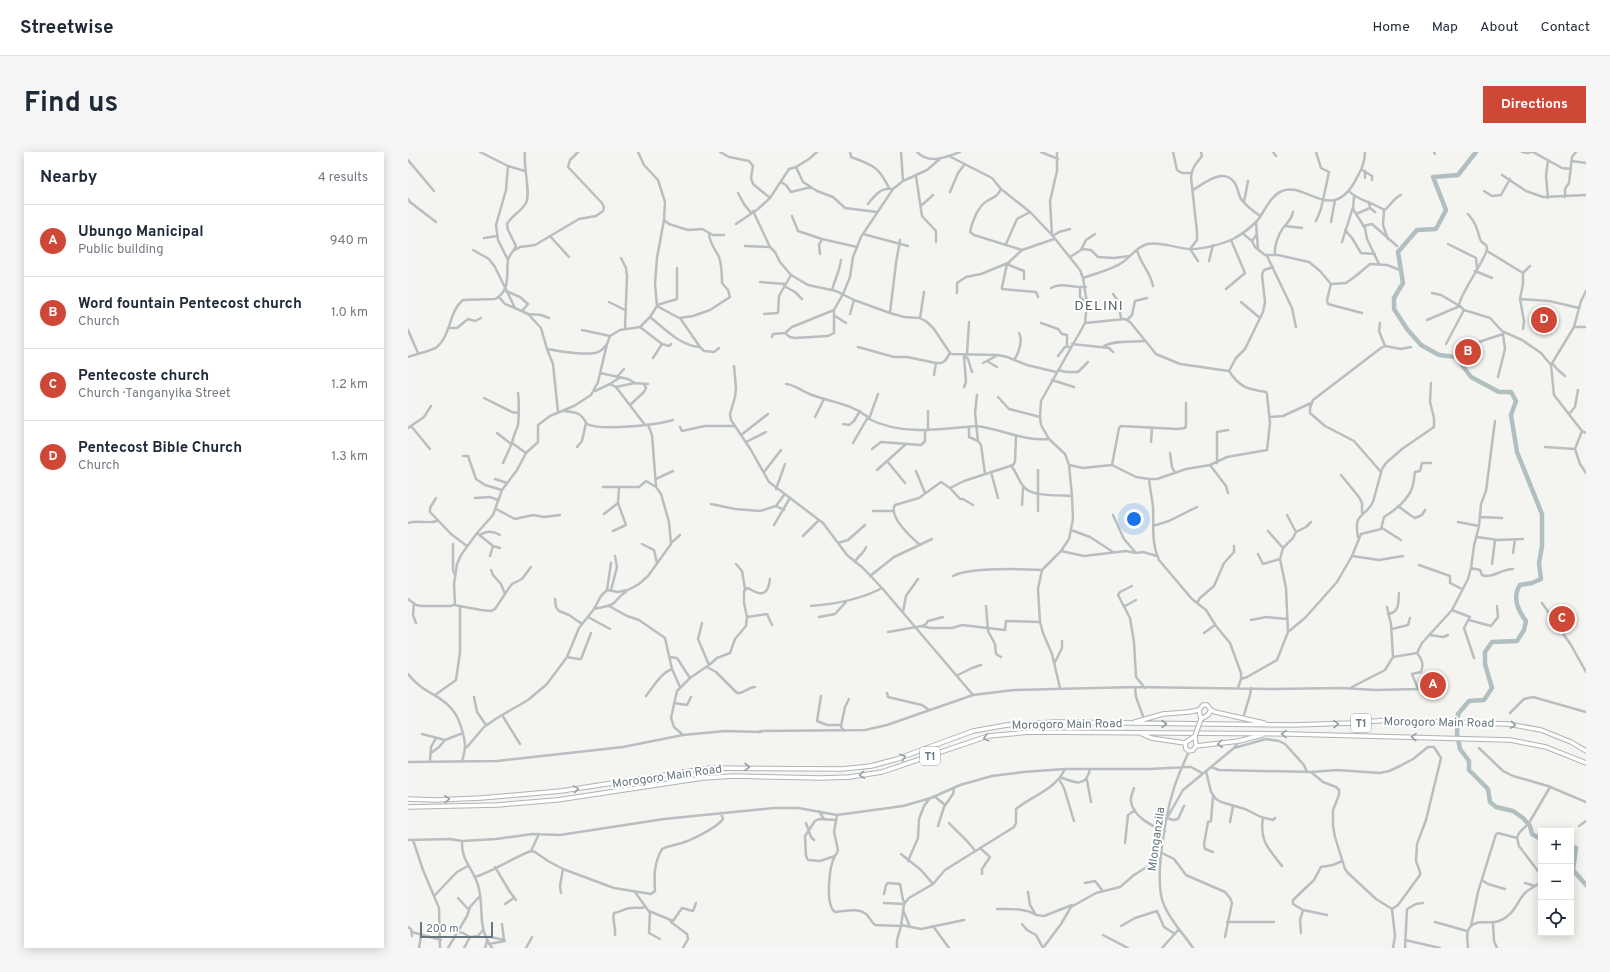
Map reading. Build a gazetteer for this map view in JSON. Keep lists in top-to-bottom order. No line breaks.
{"streets":{"highway":["Morogoro Main Road","T1"],"street":["Mlonganzila"]},"districts":["DELINI"],"scale_bar":"200 m","page":{"header":"Streetwise","nav":["Home","Map","About","Contact"],"title":"Find us","buttons":"Directions","heading":["Nearby","4 results"],"list":[{"mark":"A","name":"Ubungo Manicipal","note":"Public building","value":"940 m"},{"mark":"B","name":"Word fountain Pentecost church","note":"Church","value":"1.0 km"},{"mark":"C","name":"Pentecoste church","note":"Church · Tanganyika Street","value":"1.2 km"},{"mark":"D","name":"Pentecost Bible Church","note":"Church","value":"1.3 km"}],"pins":["D","B","C","A"],"map_buttons":["+","−"],"scale":"200 m"}}
